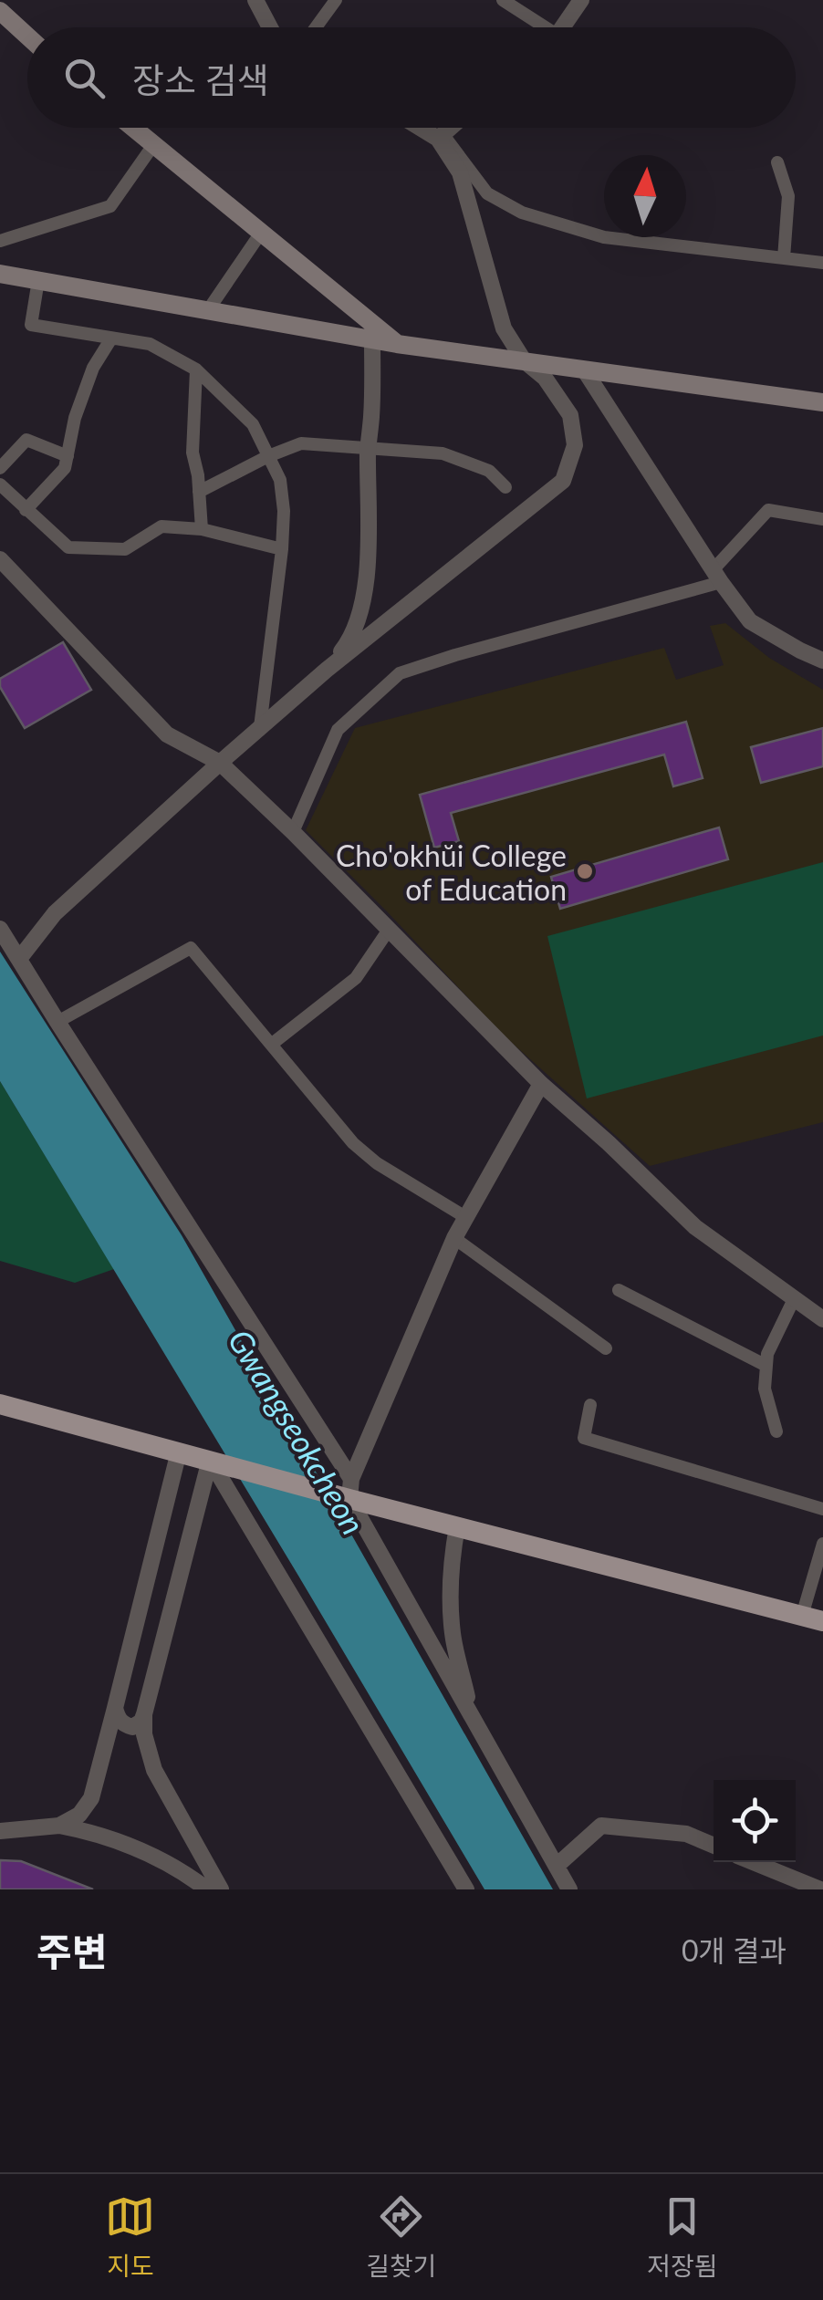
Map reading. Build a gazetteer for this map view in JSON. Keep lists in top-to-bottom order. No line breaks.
{"water":["Gwangseokcheon"],"places":["Cho'okhŭi College of Education"],"north":"top","page":{"search":"장소 검색","heading":["주변","0개 결과"],"nav":["지도","길찾기","저장됨"]}}
